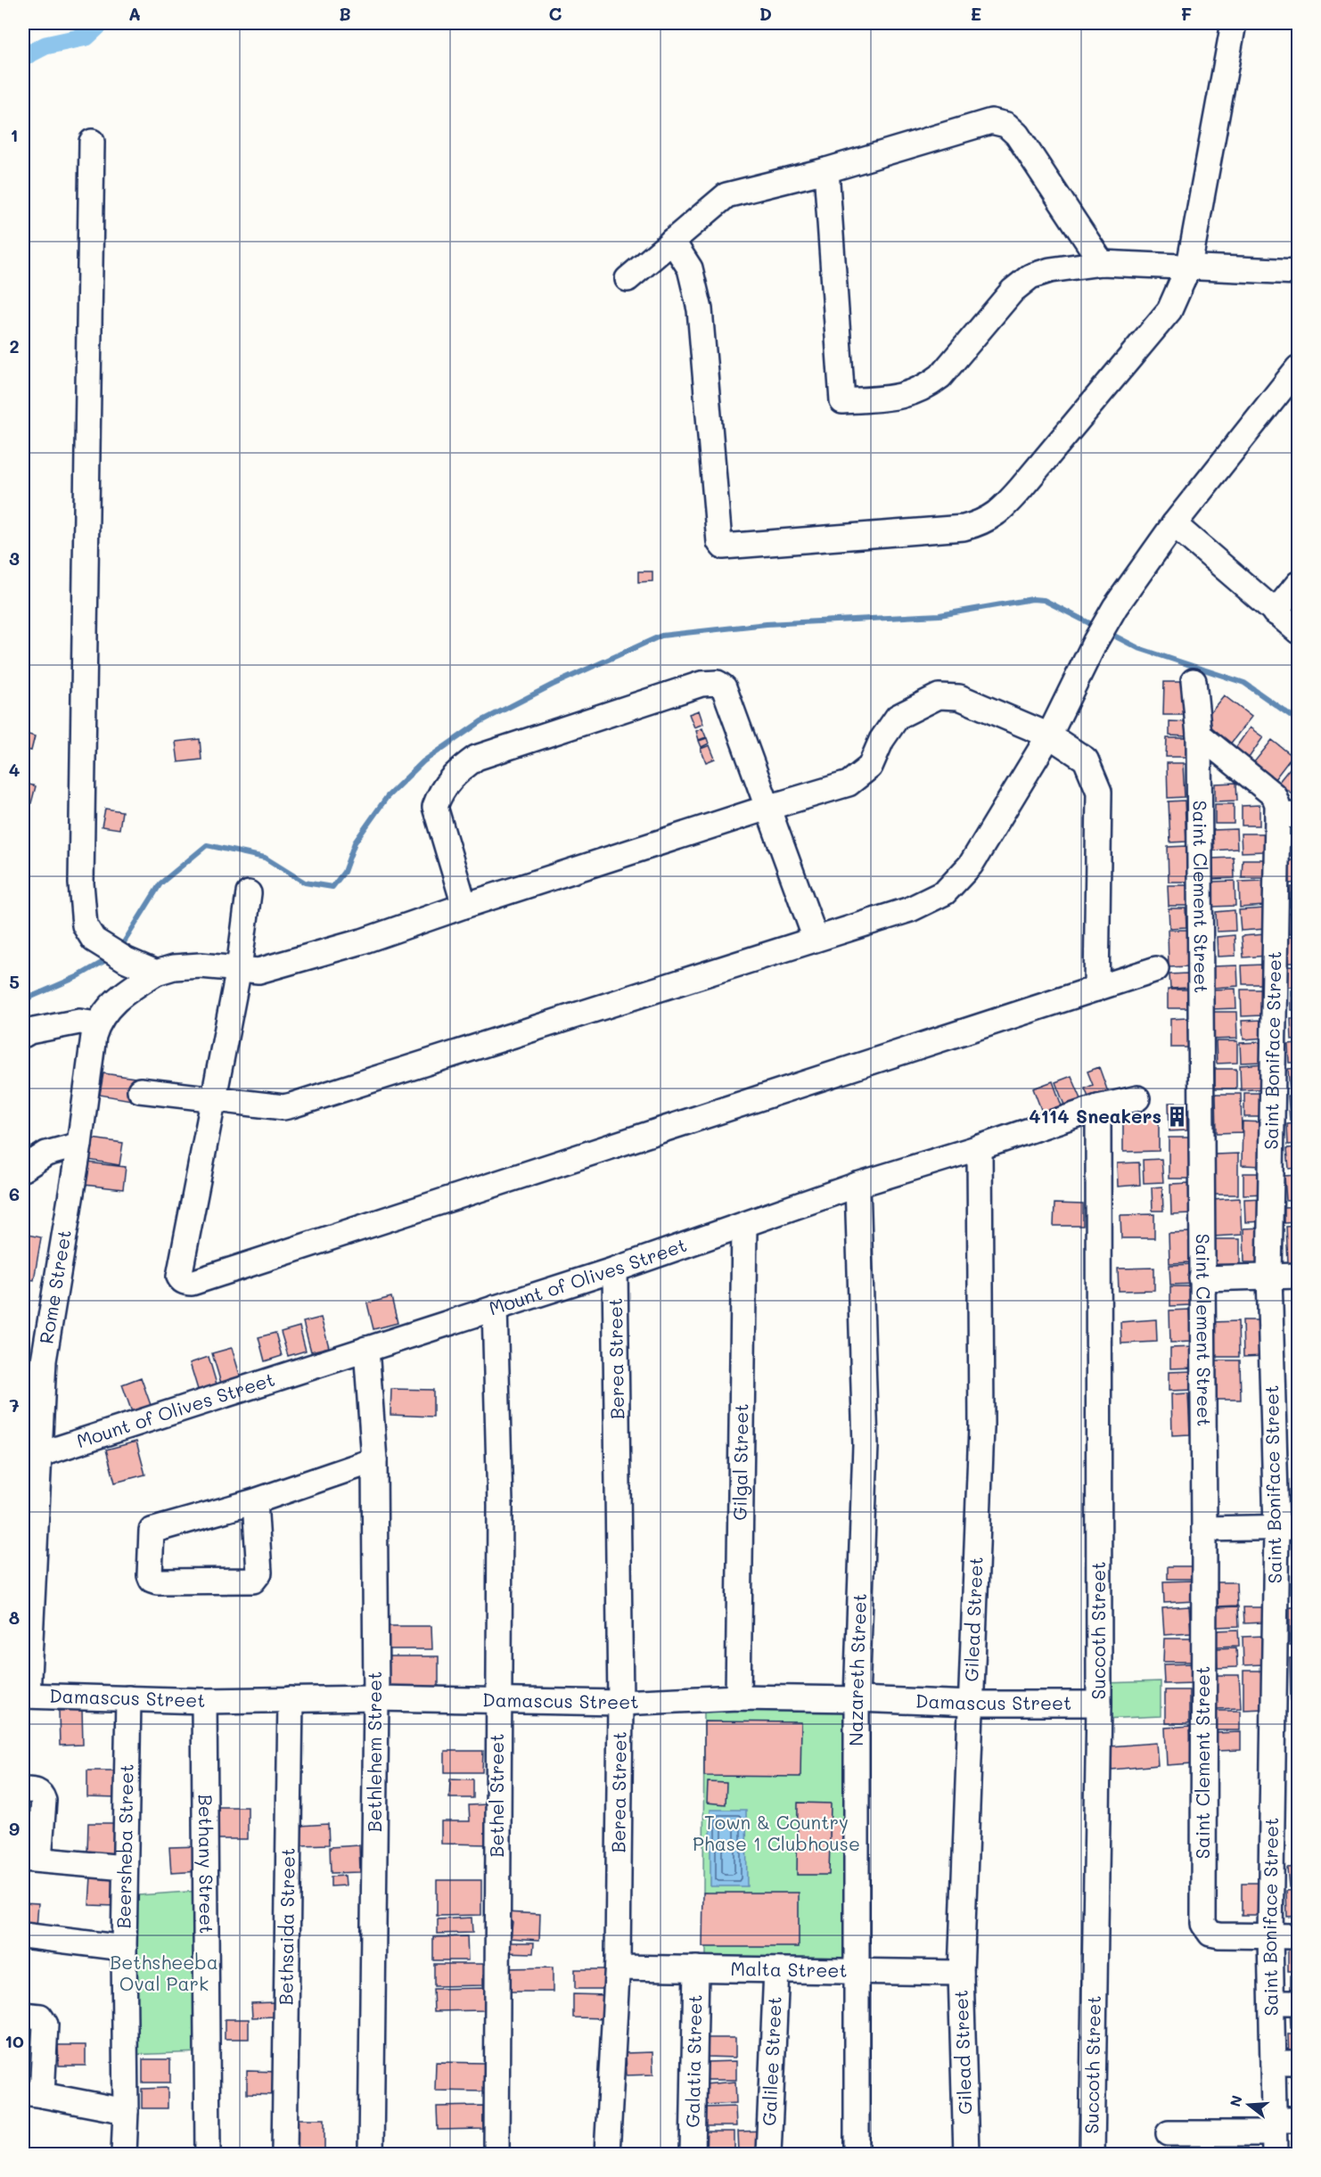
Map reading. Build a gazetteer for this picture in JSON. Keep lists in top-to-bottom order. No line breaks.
{"streets":{"street":["Saint Clement Street","Saint Boniface Street","Mount of Olives Street","Rome Street","Berea Street","Gilgal Street","Gilead Street","Succoth Street","Nazareth Street","Damascus Street","Bethlehem Street","Bethel Street","Beersheba Street","Bethany Street","Bethsaida Street","Malta Street","Galatia Street","Galilee Street"]},"crossings":[["Saint Clement Street","Saint Boniface Street"],["Mount of Olives Street","Rome Street"],["Mount of Olives Street","Berea Street"],["Mount of Olives Street","Gilgal Street"],["Mount of Olives Street","Gilead Street"],["Mount of Olives Street","Succoth Street"],["Mount of Olives Street","Nazareth Street"],["Mount of Olives Street","Bethlehem Street"],["Mount of Olives Street","Bethel Street"],["Rome Street","Damascus Street"],["Berea Street","Damascus Street"],["Berea Street","Malta Street"],["Gilgal Street","Damascus Street"],["Gilead Street","Damascus Street"],["Gilead Street","Malta Street"],["Succoth Street","Damascus Street"],["Nazareth Street","Damascus Street"],["Nazareth Street","Malta Street"],["Damascus Street","Bethlehem Street"],["Damascus Street","Bethel Street"],["Damascus Street","Beersheba Street"],["Damascus Street","Bethany Street"],["Damascus Street","Bethsaida Street"],["Malta Street","Galatia Street"],["Malta Street","Galilee Street"]],"parks":["Town & Country Phase 1 Clubhouse","Bethsheeba Oval Park"],"places":{"building":["4114 Sneakers"]},"north":"left","grid":{"columns":["A","B","C","D","E","F"],"rows":["1","2","3","4","5","6","7","8","9","10"]}}
